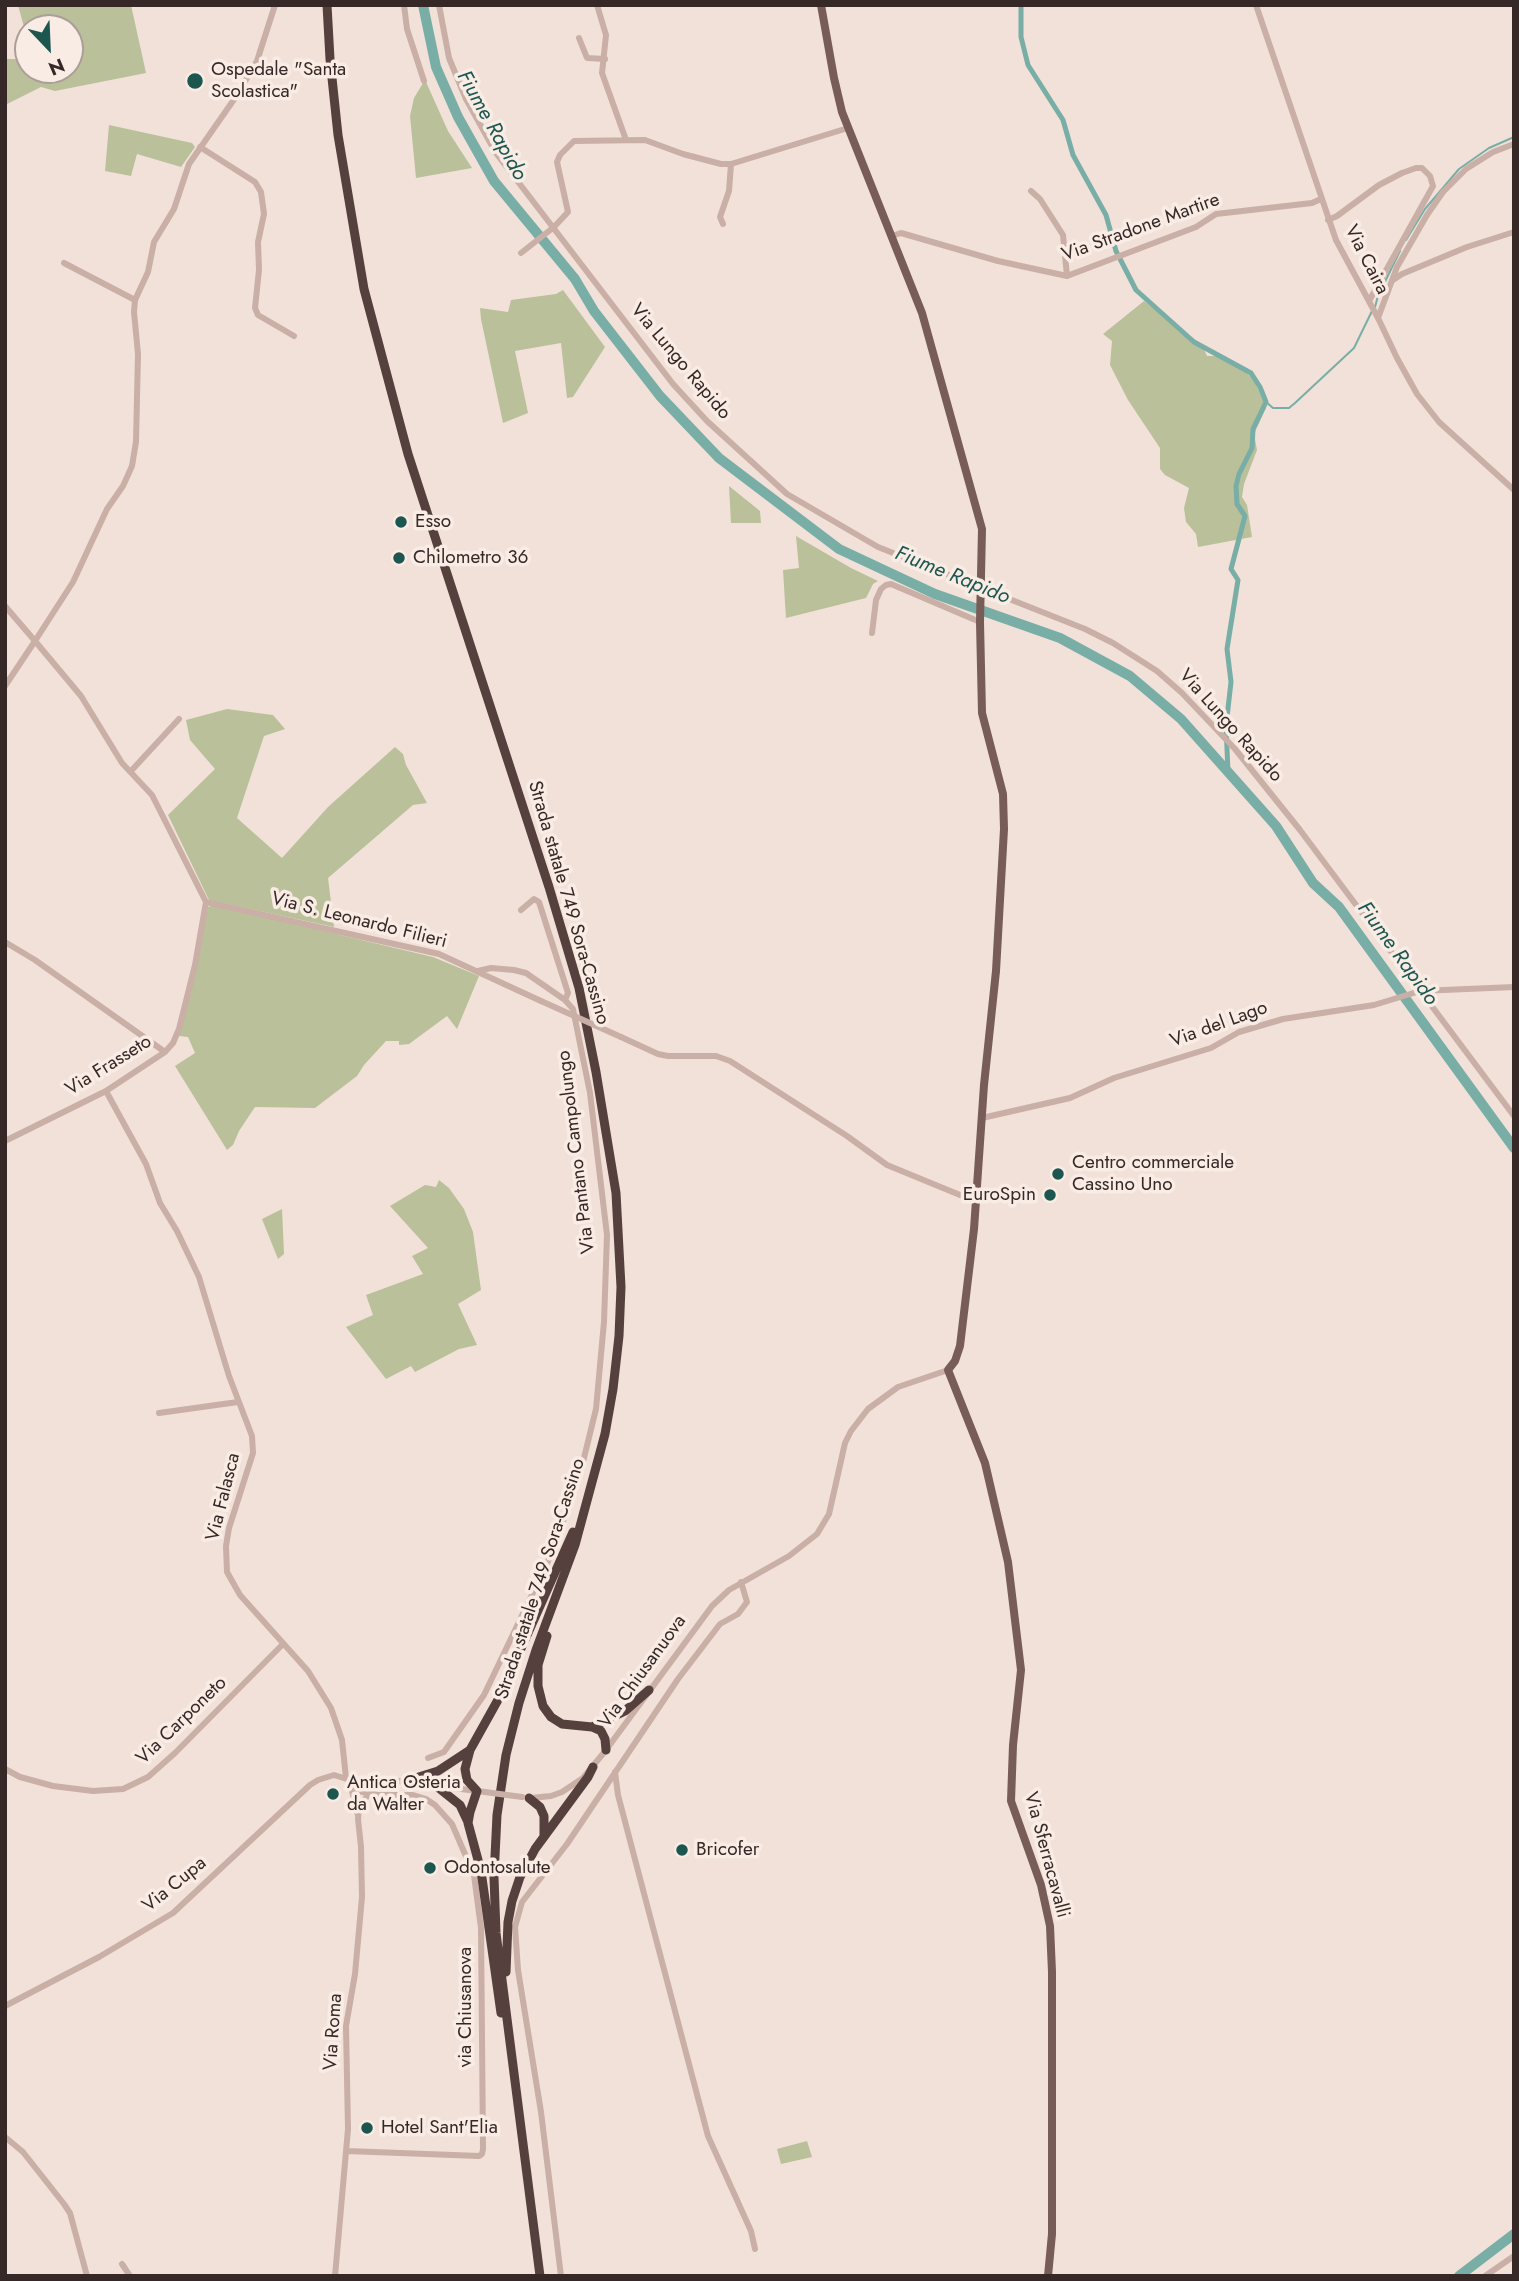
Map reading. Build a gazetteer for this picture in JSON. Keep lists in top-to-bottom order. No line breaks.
{"streets":{"highway":["Strada statale 749 Sora-Cassino"],"main road":["Via Sferracavalli"],"street":["Via Stradone Martire","Via Caira","Via Lungo Rapido","Via S. Leonardo Filieri","Via del Lago","Via Frasseto","Via Pantano Campolungo","Via Falasca","Via Chiusanuova","Via Carponeto","Via Cupa","via Chiusanova","Via Roma"]},"crossings":[["Via Stradone Martire","Via Caira"],["Via Lungo Rapido","Via del Lago"],["Via S. Leonardo Filieri","Via Frasseto"],["Via Frasseto","Via Falasca"],["Via Falasca","Via Carponeto"],["Via Falasca","Via Cupa"],["Via Falasca","Via Roma"],["Via Chiusanuova","Via Sferracavalli"],["Via Chiusanuova","Via Cupa"],["via Chiusanova","Via Roma"]],"water":["Fiume Rapido"],"places":["Ospedale \"Santa Scolastica\"","Esso","Chilometro 36","Centro commerciale Cassino Uno","EuroSpin","Antica Osteria da Walter","Bricofer","Odontosalute","Hotel Sant'Elia"],"north":"bottom right"}
